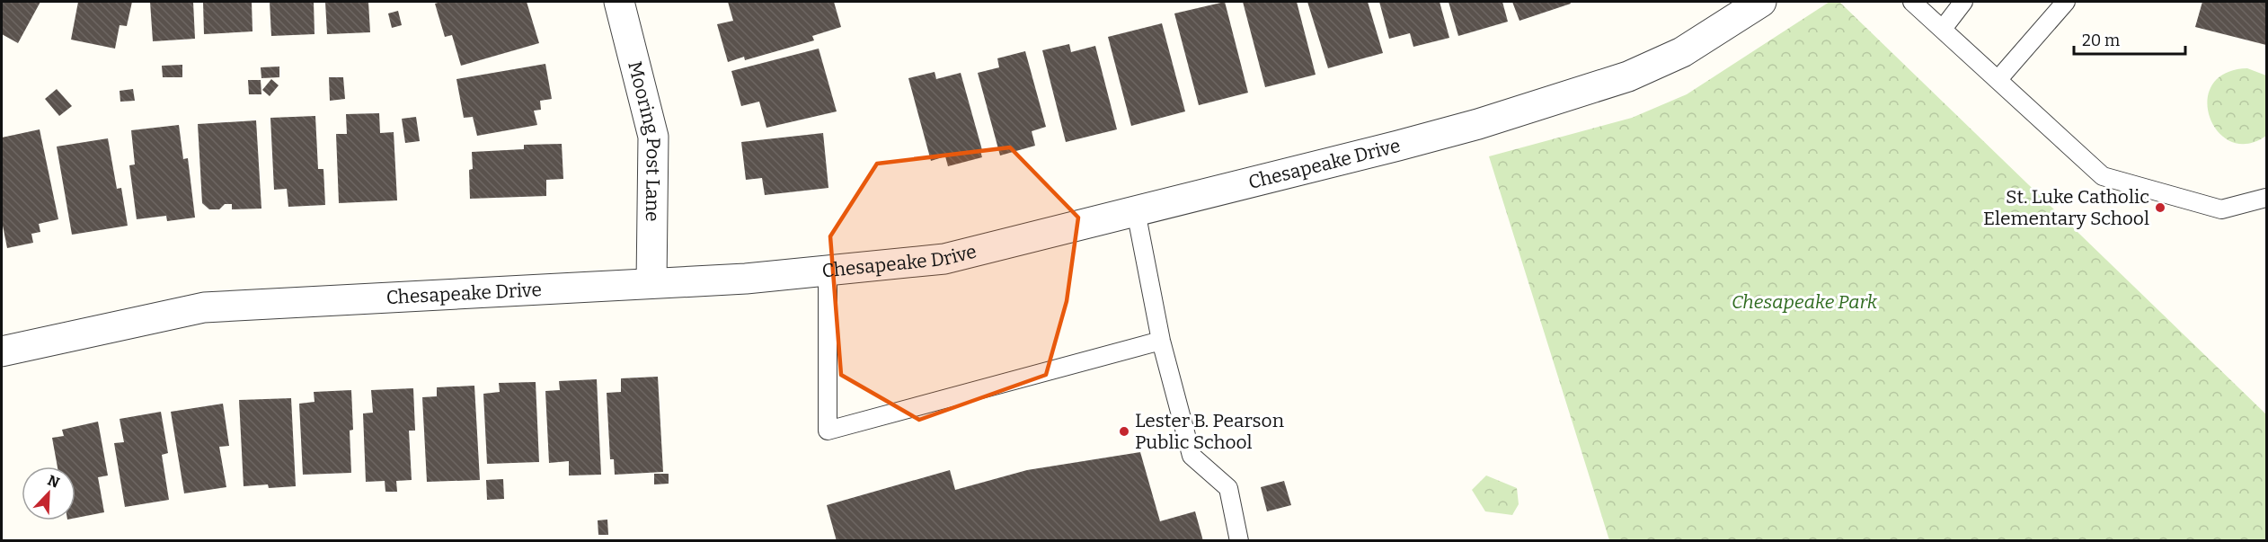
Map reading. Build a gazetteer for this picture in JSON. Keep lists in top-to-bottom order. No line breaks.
{"streets":{"street":["Mooring Post Lane","Chesapeake Drive"]},"crossings":[["Mooring Post Lane","Chesapeake Drive"]],"parks":["Chesapeake Park"],"places":["St. Luke Catholic Elementary School","Lester B. Pearson Public School"],"scale_bar":"20 m","north":"top right"}
